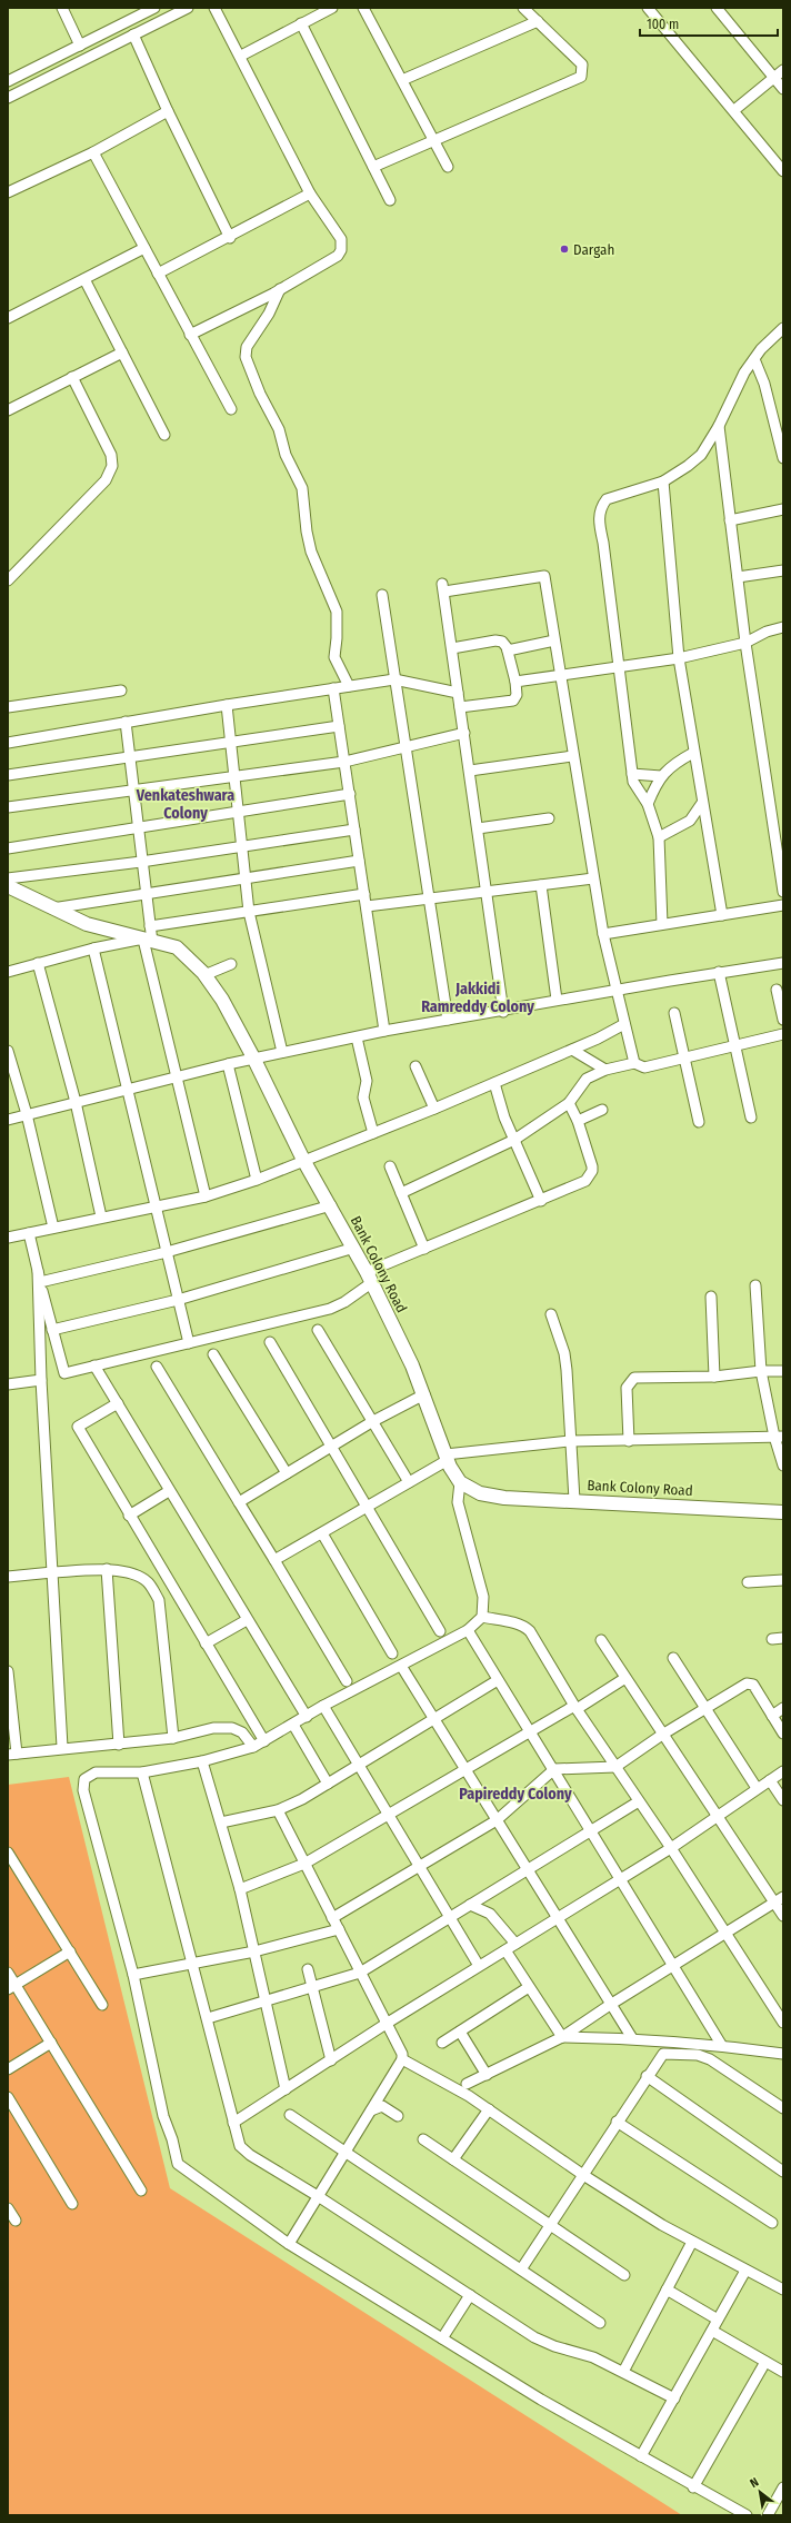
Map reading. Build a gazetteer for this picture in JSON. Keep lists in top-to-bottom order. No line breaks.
{"streets":{"street":["Bank Colony Road"]},"districts":["Venkateshwara Colony","Jakkidi Ramreddy Colony","Papireddy Colony"],"places":["Dargah"],"scale_bar":"100 m","north":"top left"}
